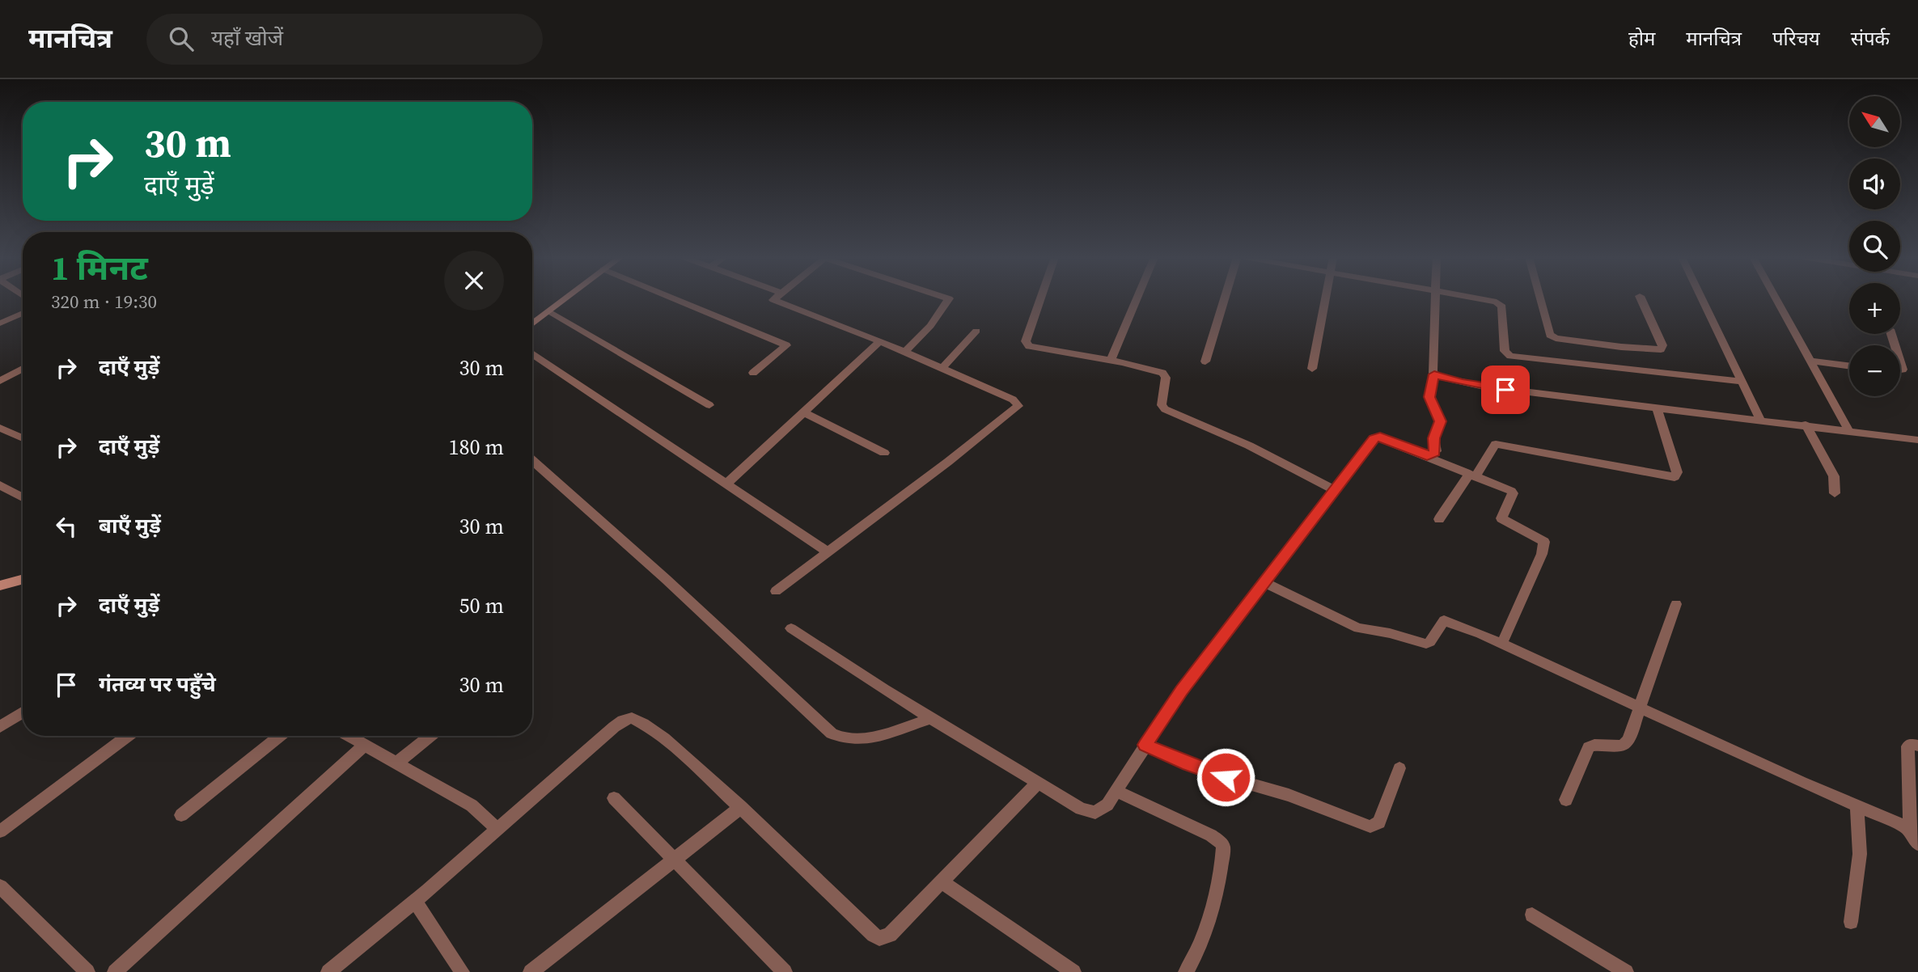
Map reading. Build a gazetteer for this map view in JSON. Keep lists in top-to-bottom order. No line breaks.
{"north":"top left","page":{"header":"मानचित्र","search":"यहाँ खोजें","nav":["होम","मानचित्र","परिचय","संपर्क"],"map_buttons":["+","−"],"turn":["30 m","दाएँ मुड़ें"],"heading":["1 मिनट","320 m · 19:30"],"list":[{"name":"दाएँ मुड़ें","value":"30 m"},{"name":"दाएँ मुड़ें","value":"180 m"},{"name":"बाएँ मुड़ें","value":"30 m"},{"name":"दाएँ मुड़ें","value":"50 m"},{"name":"गंतव्य पर पहुँचे","value":"30 m"}]}}
